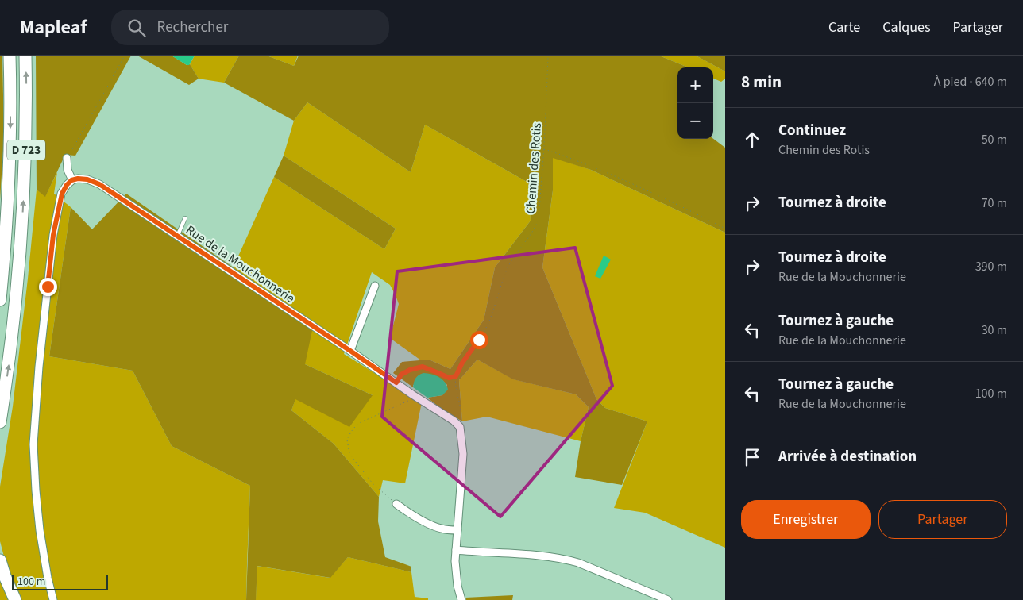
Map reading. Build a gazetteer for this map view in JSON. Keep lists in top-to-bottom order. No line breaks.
{"streets":{"highway":["D 723"],"street":["Rue de la Mouchonnerie"],"path":["Chemin des Rotis"]},"scale_bar":"100 m","page":{"header":"Mapleaf","search":"Rechercher","nav":["Carte","Calques","Partager"],"heading":["8 min","À pied · 640 m"],"map_buttons":["+","−"],"list":[["Continuez","Chemin des Rotis","50 m"],["Tournez à droite","70 m"],["Tournez à droite","Rue de la Mouchonnerie","390 m"],["Tournez à gauche","Rue de la Mouchonnerie","30 m"],["Tournez à gauche","Rue de la Mouchonnerie","100 m"],"Arrivée à destination"],"buttons":["Enregistrer","Partager"],"scale":"100 m"}}
